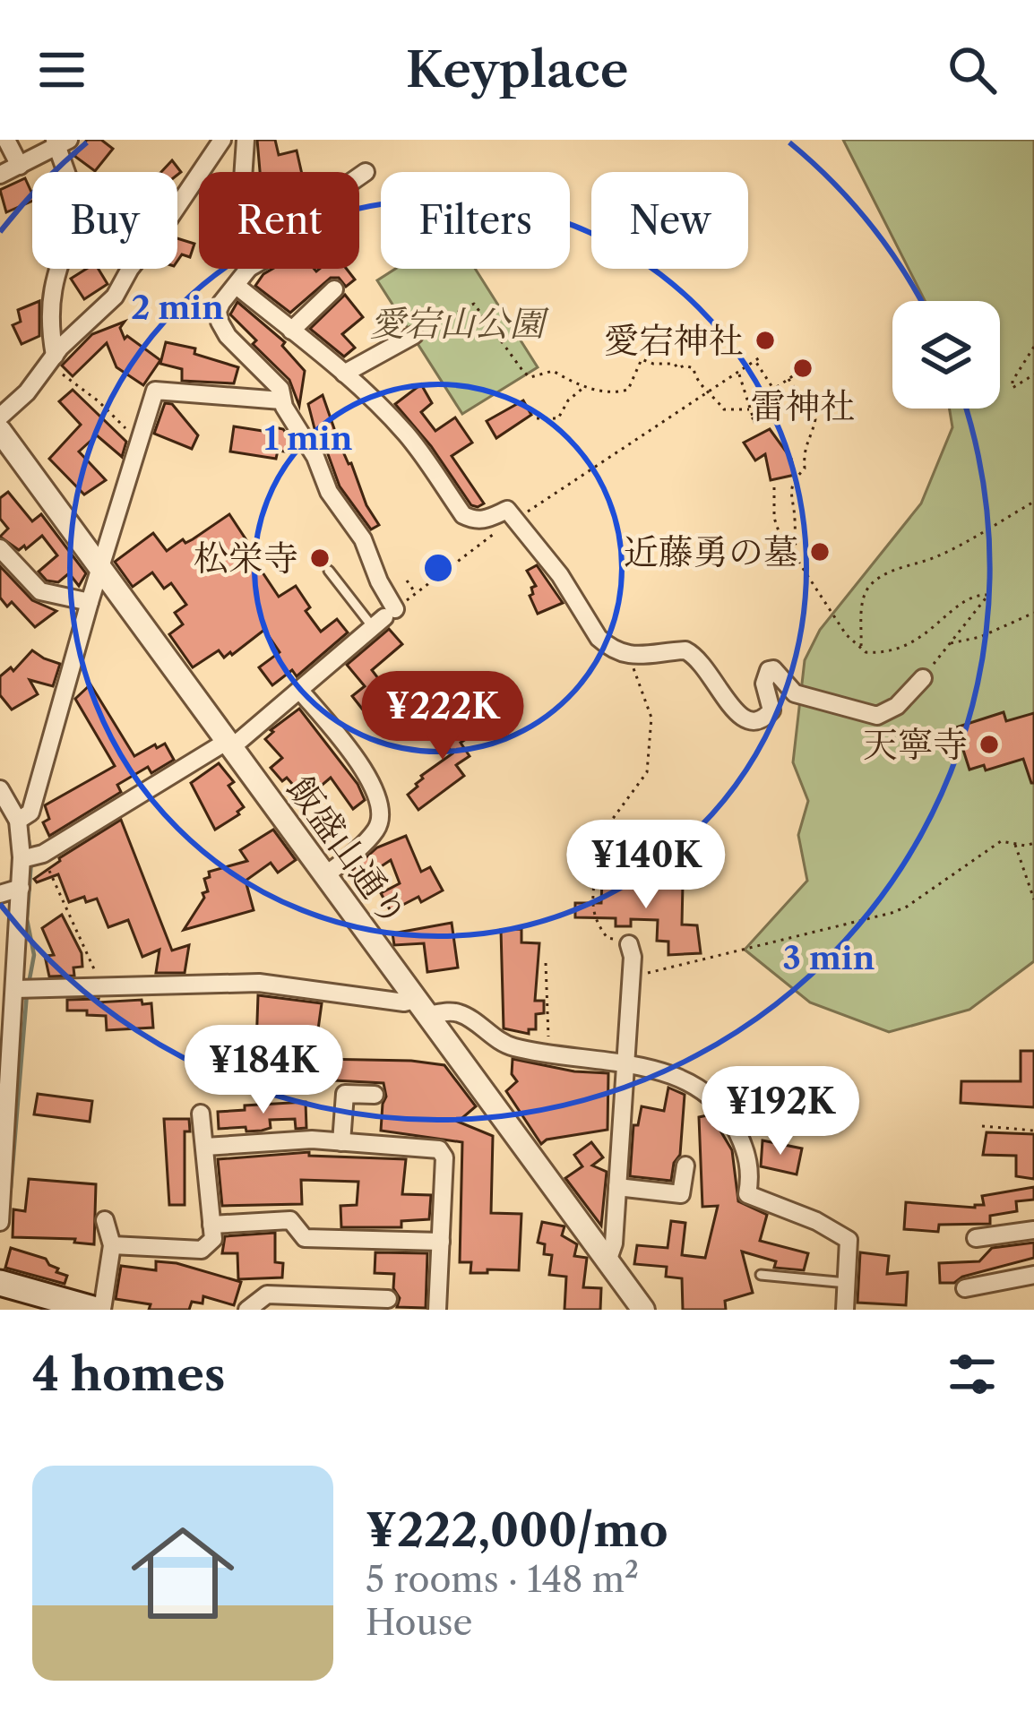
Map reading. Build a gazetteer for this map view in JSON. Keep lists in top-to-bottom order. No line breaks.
{"streets":{"street":["飯盛山通り"]},"parks":["愛宕山公園"],"places":["愛宕神社","雷神社","近藤勇の墓","松栄寺","天寧寺"],"page":{"header":"Keyplace","chip":["Buy","Rent","Filters","New"],"price":["¥222K","¥140K","¥184K","¥192K"],"heading":"4 homes","list":[{"name":"¥222,000/mo","note":"5 rooms · 148 m² · House"}]},"rings":["2 min","1 min","3 min"]}
